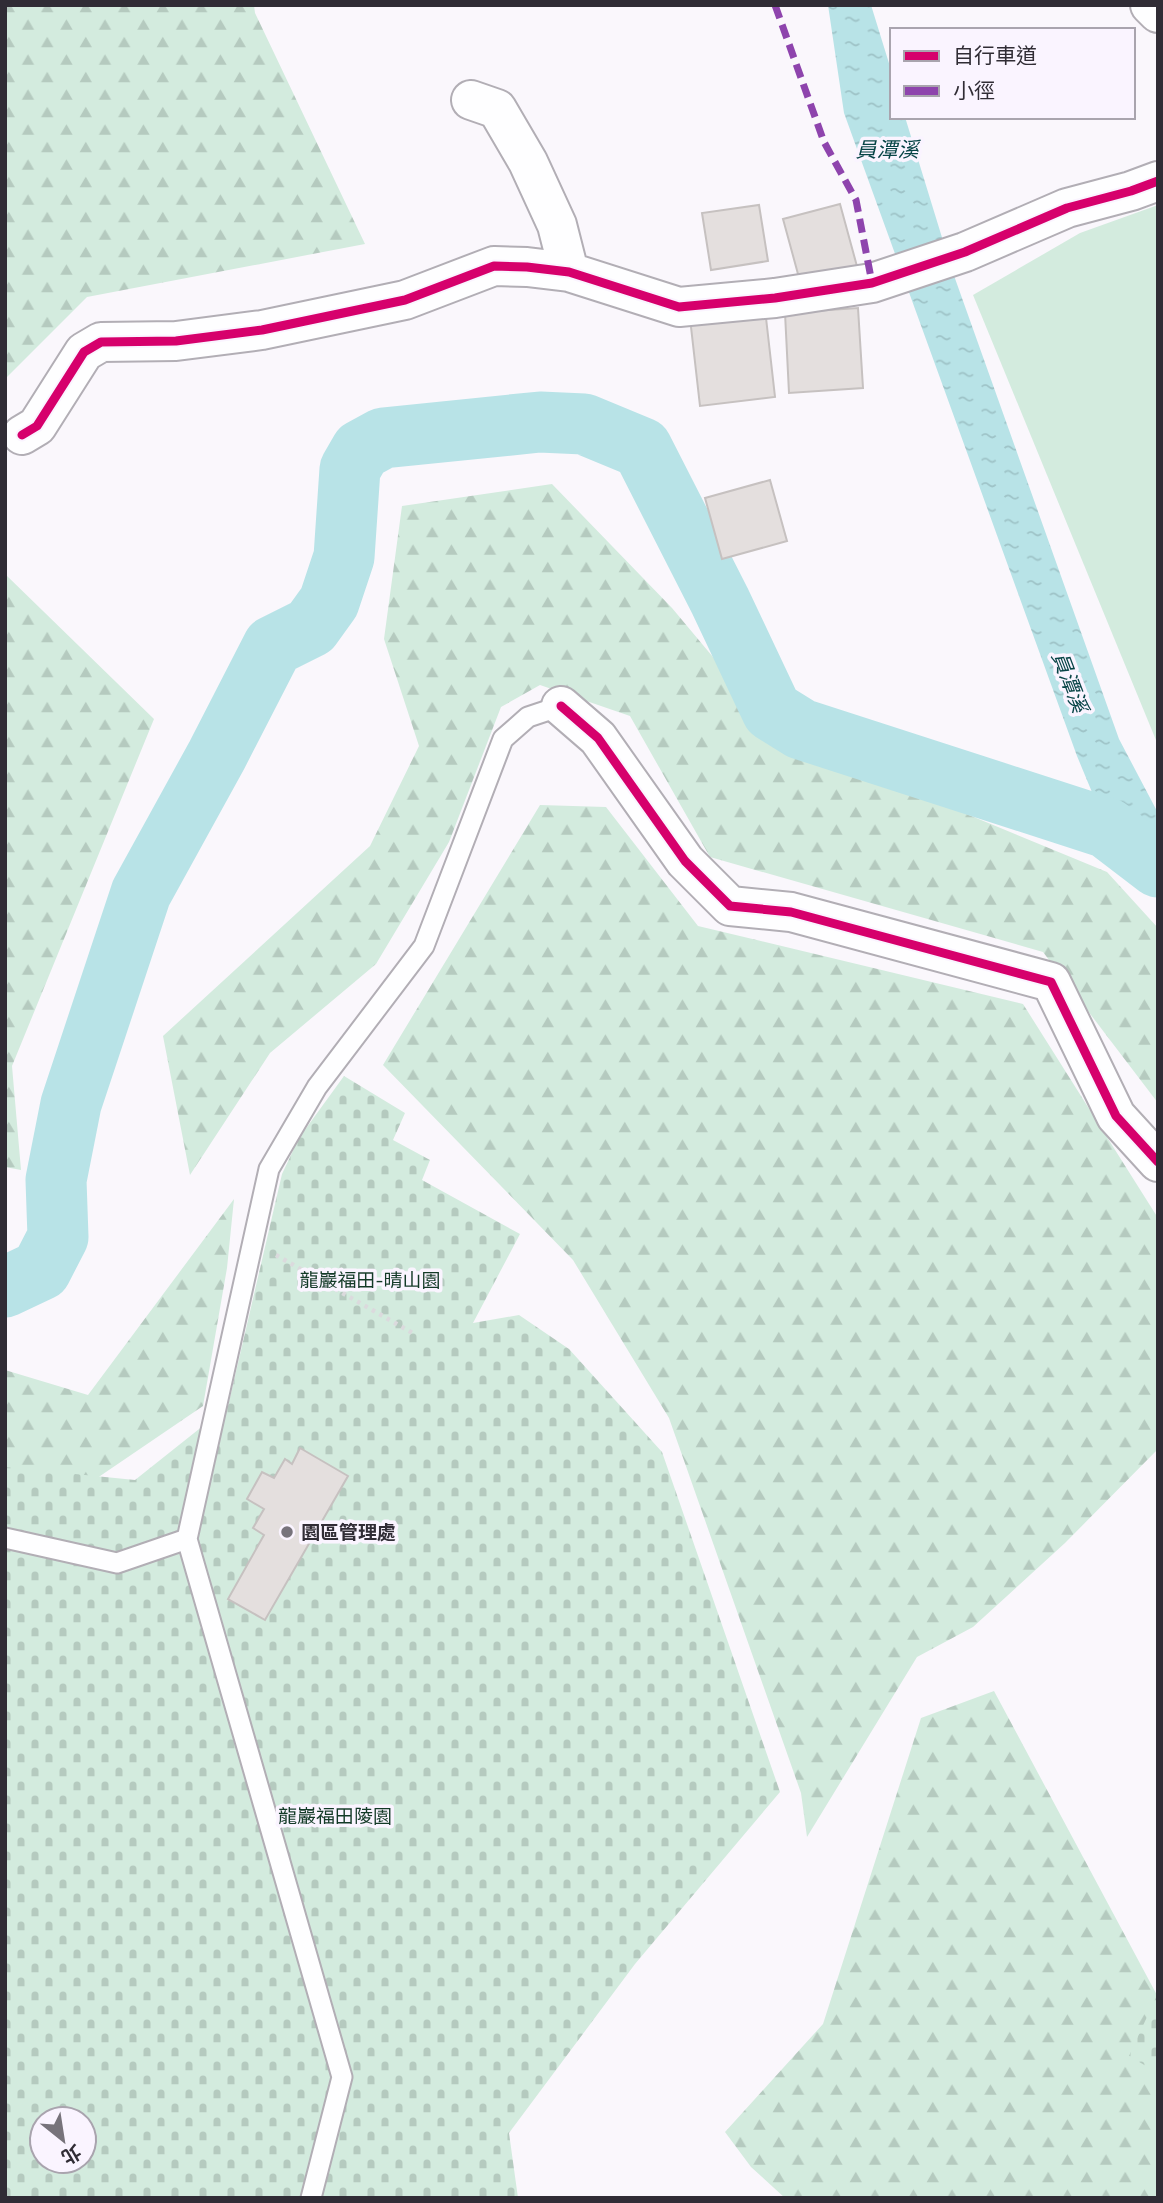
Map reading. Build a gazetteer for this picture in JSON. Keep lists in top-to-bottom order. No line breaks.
{"water":["員潭溪"],"parks":["龍巖福田-晴山園","龍巖福田陵園"],"places":["園區管理處"],"legend":["自行車道","小徑"],"north":"bottom right"}
